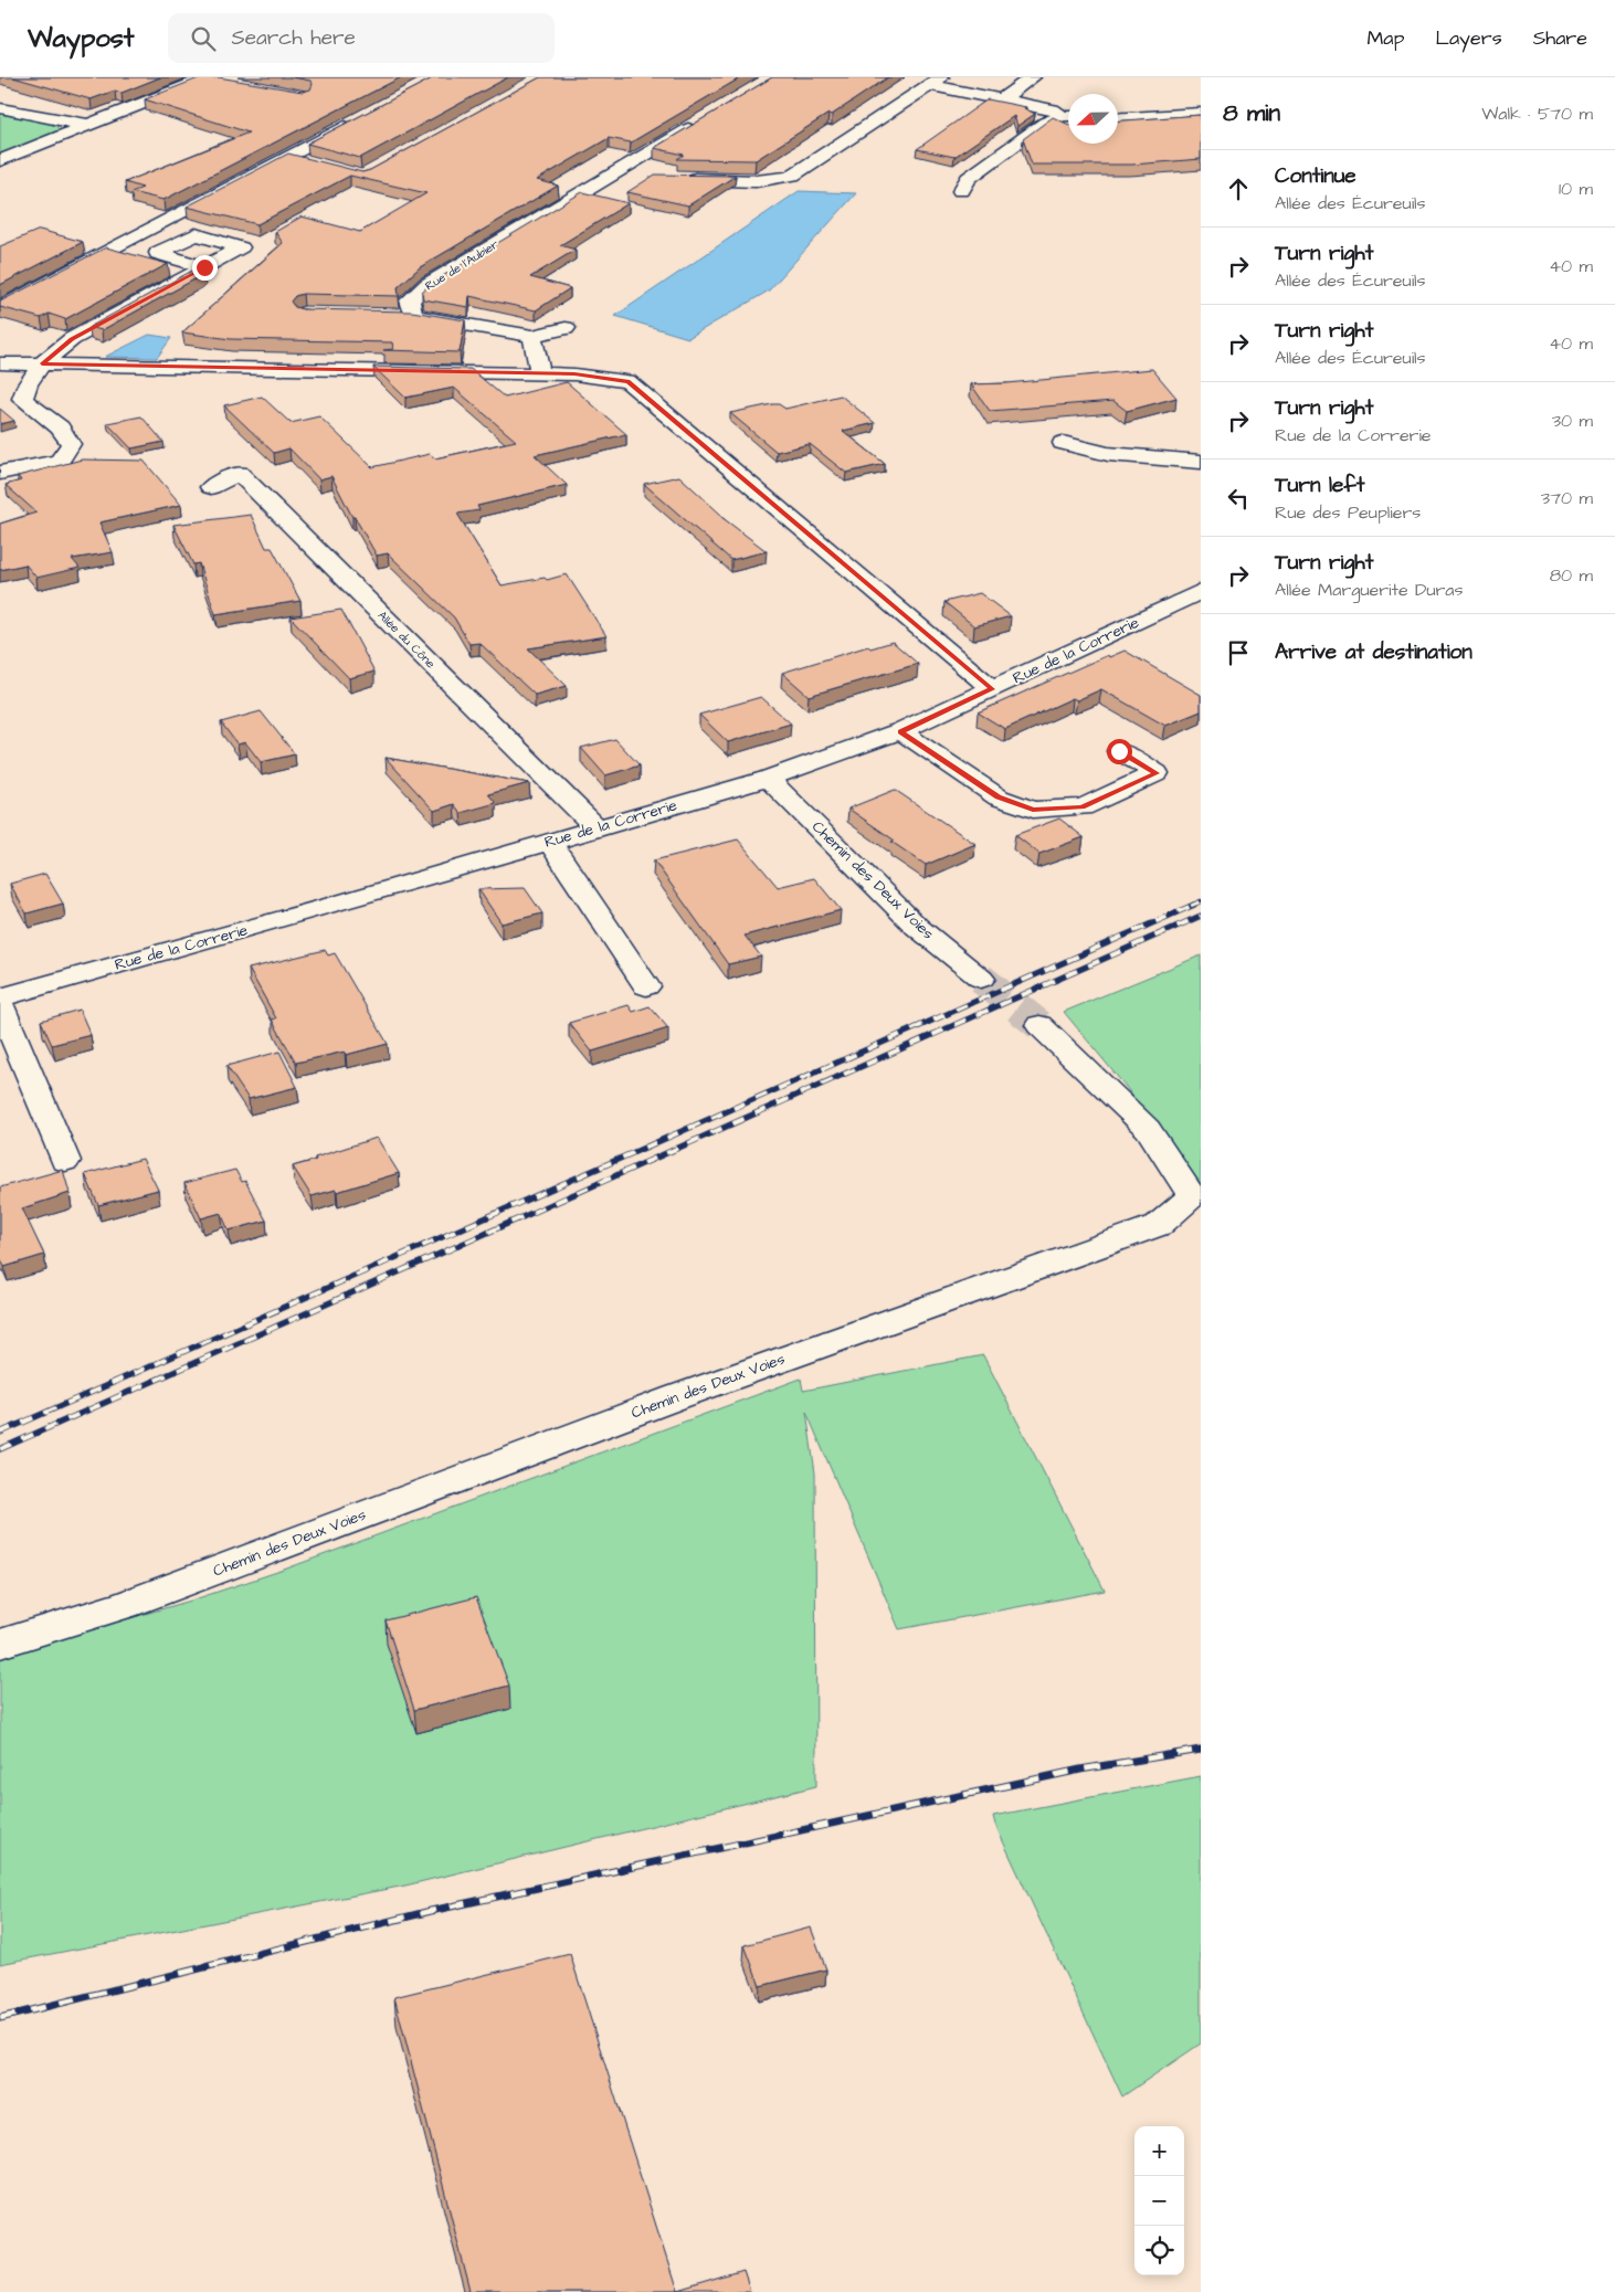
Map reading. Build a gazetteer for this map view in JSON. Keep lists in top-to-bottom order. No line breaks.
{"streets":{"street":["Rue de l'Aubier","Allée du Cône","Rue de la Correrie","Chemin des Deux Voies"]},"crossings":[["Allée du Cône","Rue de la Correrie"],["Rue de la Correrie","Chemin des Deux Voies"]],"north":"left","page":{"header":"Waypost","search":"Search here","nav":["Map","Layers","Share"],"heading":["8 min","Walk · 570 m"],"list":[["Continue","Allée des Écureuils","10 m"],["Turn right","Allée des Écureuils","40 m"],["Turn right","Allée des Écureuils","40 m"],["Turn right","Rue de la Correrie","30 m"],["Turn left","Rue des Peupliers","370 m"],["Turn right","Allée Marguerite Duras","80 m"],"Arrive at destination"],"map_buttons":["+","−"]}}
